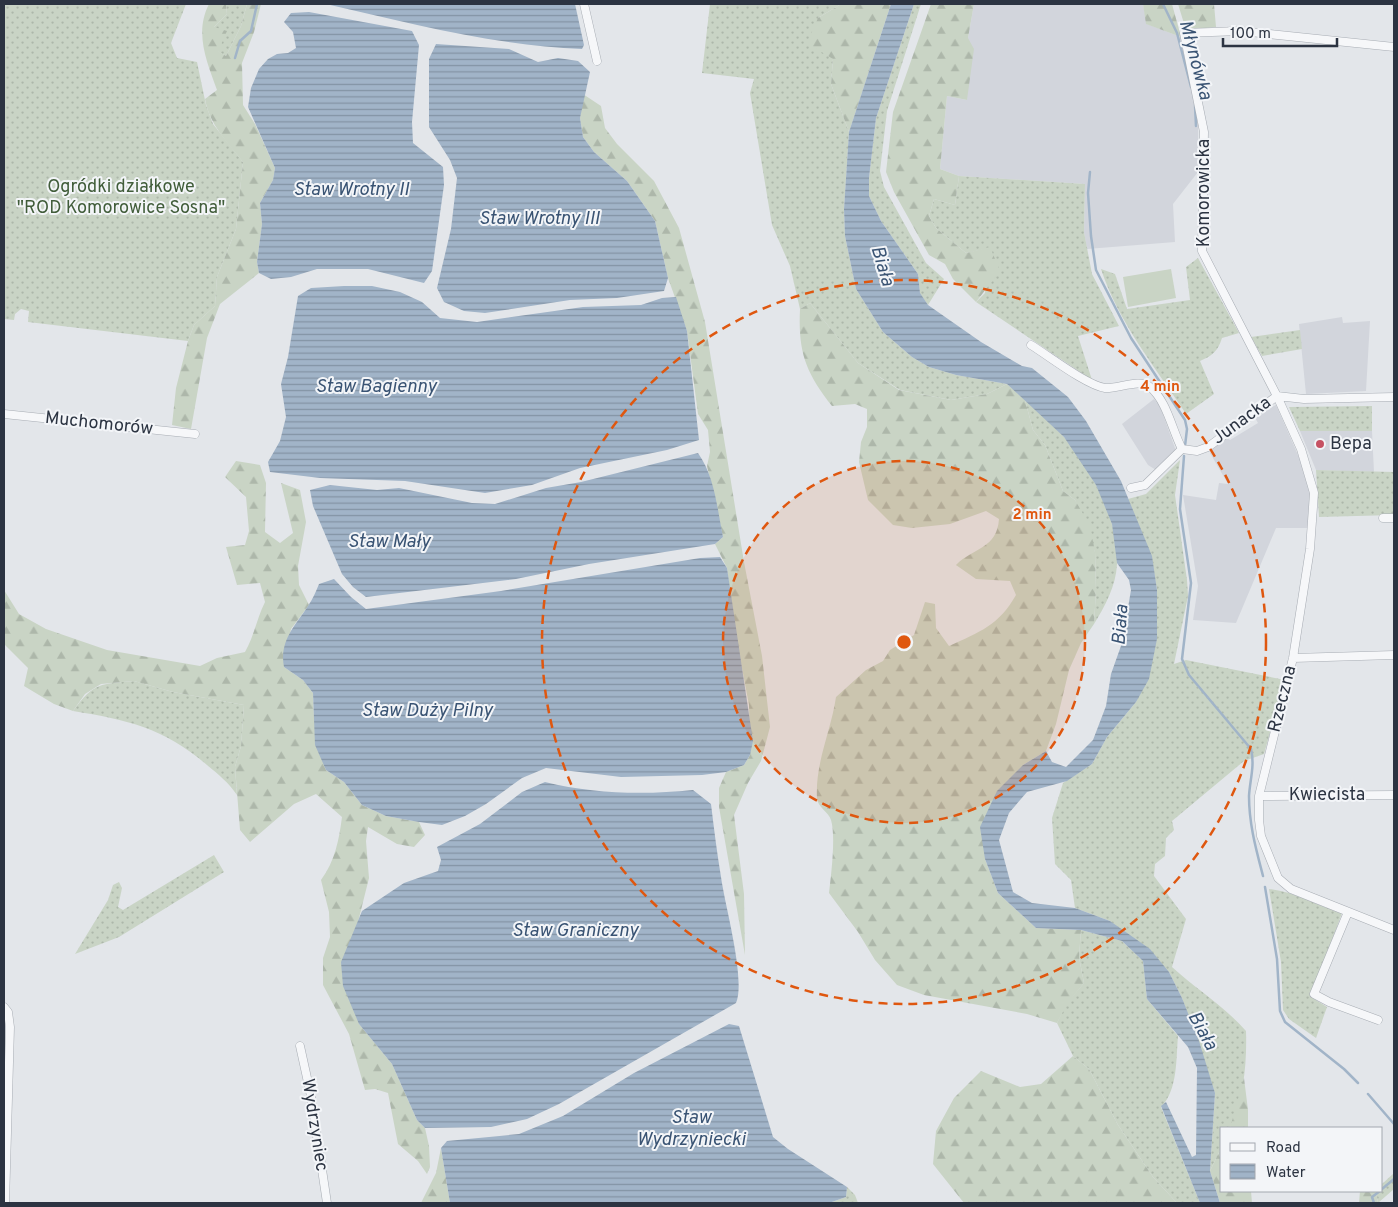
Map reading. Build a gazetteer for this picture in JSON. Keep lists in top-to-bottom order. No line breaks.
{"streets":{"street":["Komorowicka","Junacka","Muchomorów","Rzeczna","Kwiecista","Wydrzyniec"]},"crossings":[["Komorowicka","Junacka"],["Komorowicka","Rzeczna"],["Junacka","Rzeczna"],["Rzeczna","Kwiecista"]],"water":["Młynówka","Staw Wrotny II","Staw Wrotny III","Biała","Staw Bagienny","Staw Mały","Staw Duży Pilny","Staw Graniczny","Staw Wydrzyniecki"],"parks":["Ogródki działkowe \"ROD Komorowice Sosna\""],"places":["Bepa"],"legend":["Road","Water"],"scale_bar":"100 m","rings":["4 min","2 min"]}
